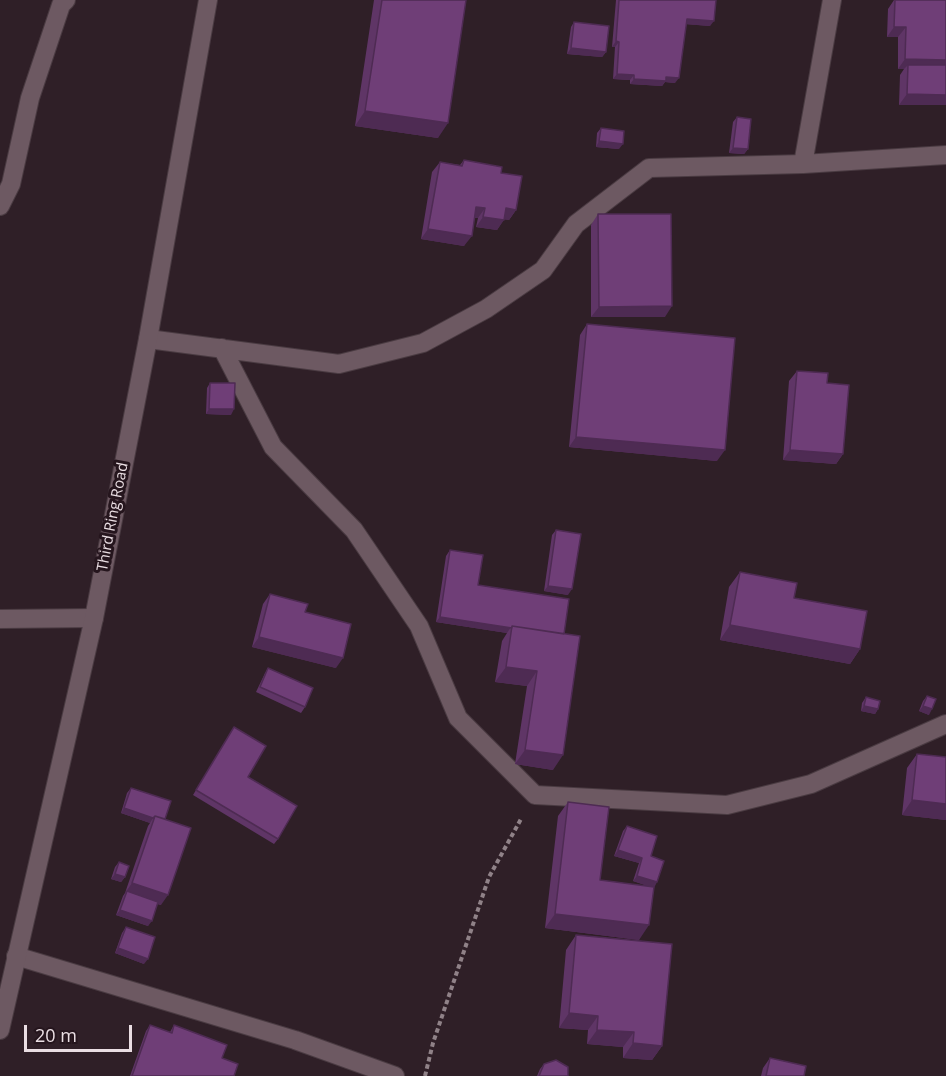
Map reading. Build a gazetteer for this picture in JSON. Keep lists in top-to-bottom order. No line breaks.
{"streets":{"street":["Third Ring Road"]},"scale_bar":"20 m"}
